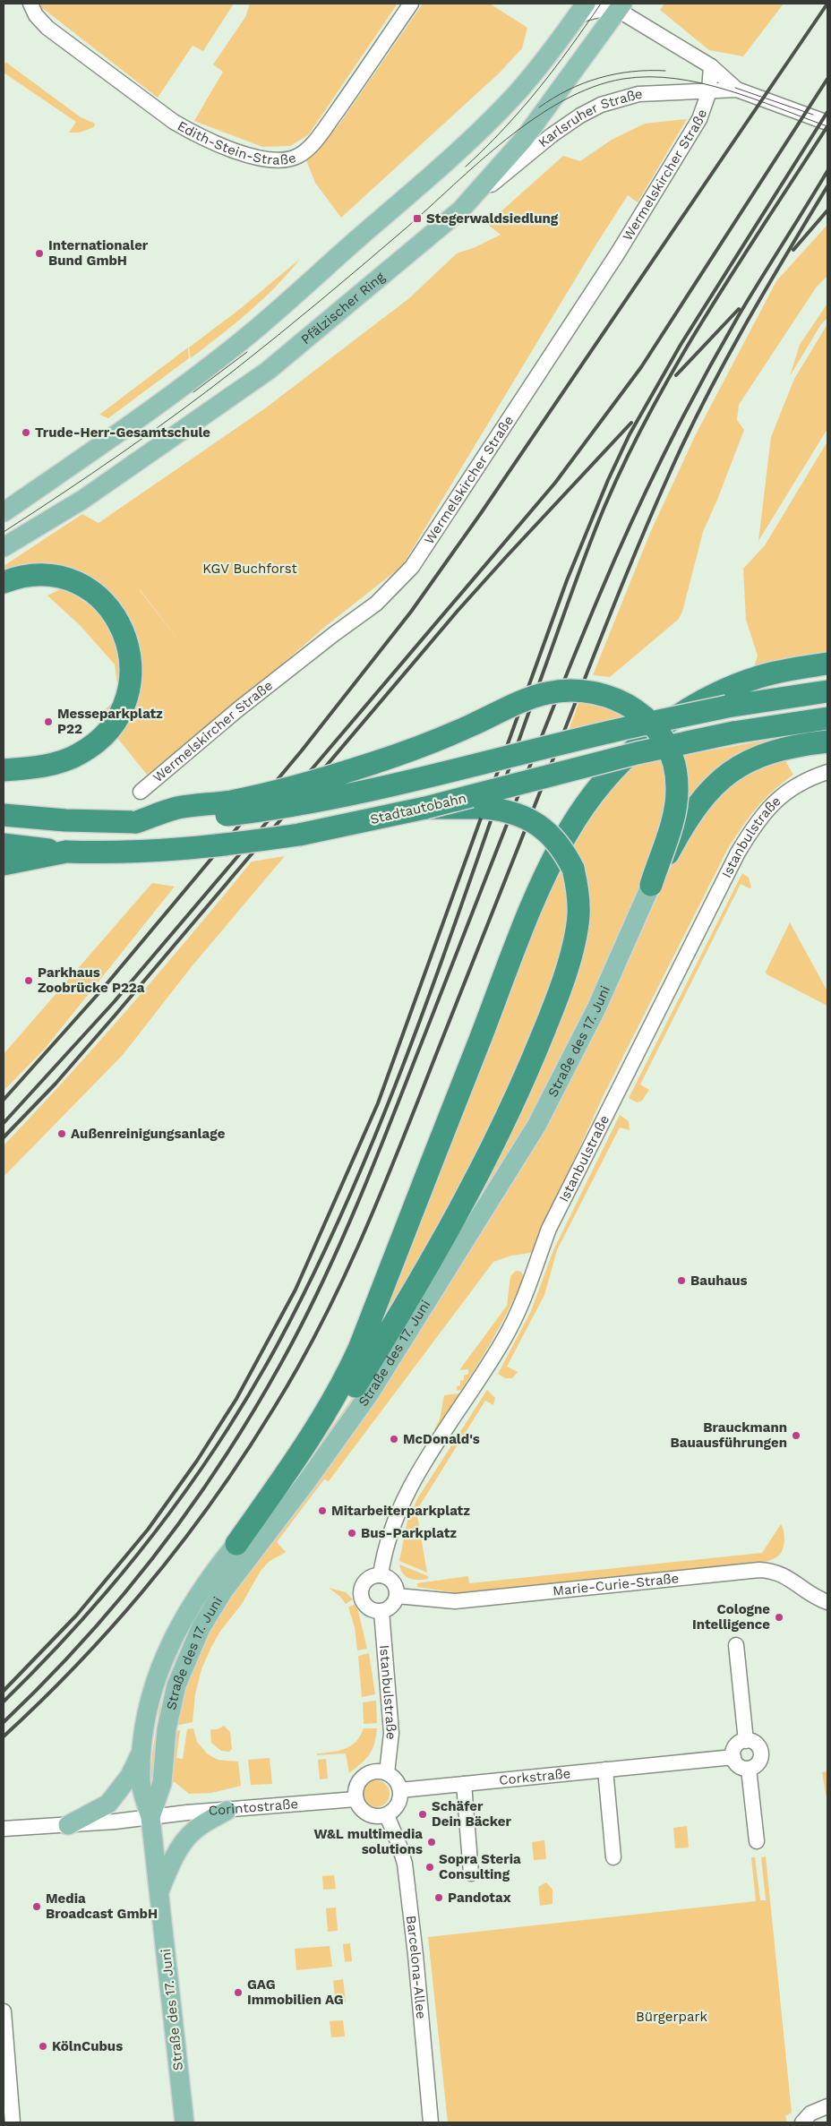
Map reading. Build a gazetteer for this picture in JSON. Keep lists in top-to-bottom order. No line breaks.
{"streets":{"highway":["Stadtautobahn"],"main road":["Pfälzischer Ring","Straße des 17. Juni"],"street":["Karlsruher Straße","Edith-Stein-Straße","Wermelskircher Straße","Istanbulstraße","Marie-Curie-Straße","Corkstraße","Corintostraße","Barcelona-Allee"]},"crossings":[["Karlsruher Straße","Wermelskircher Straße"],["Karlsruher Straße","Pfälzischer Ring"],["Istanbulstraße","Marie-Curie-Straße"],["Istanbulstraße","Corkstraße"],["Istanbulstraße","Corintostraße"],["Istanbulstraße","Barcelona-Allee"],["Straße des 17. Juni","Corintostraße"],["Corkstraße","Corintostraße"],["Corkstraße","Barcelona-Allee"],["Corintostraße","Barcelona-Allee"]],"parks":["KGV Buchforst","Bürgerpark"],"places":{"transit":["Stegerwaldsiedlung"],"other":["Internationaler Bund GmbH","Trude-Herr-Gesamtschule","Messeparkplatz P22","Parkhaus Zoobrücke P22a","Außenreinigungsanlage","Bauhaus","Brauckmann Bauausführungen","McDonald's","Mitarbeiterparkplatz","Bus-Parkplatz","Cologne Intelligence","Schäfer Dein Bäcker","W&L multimedia solutions","Sopra Steria Consulting","Pandotax","Media Broadcast GmbH","GAG Immobilien AG","KölnCubus"]}}
